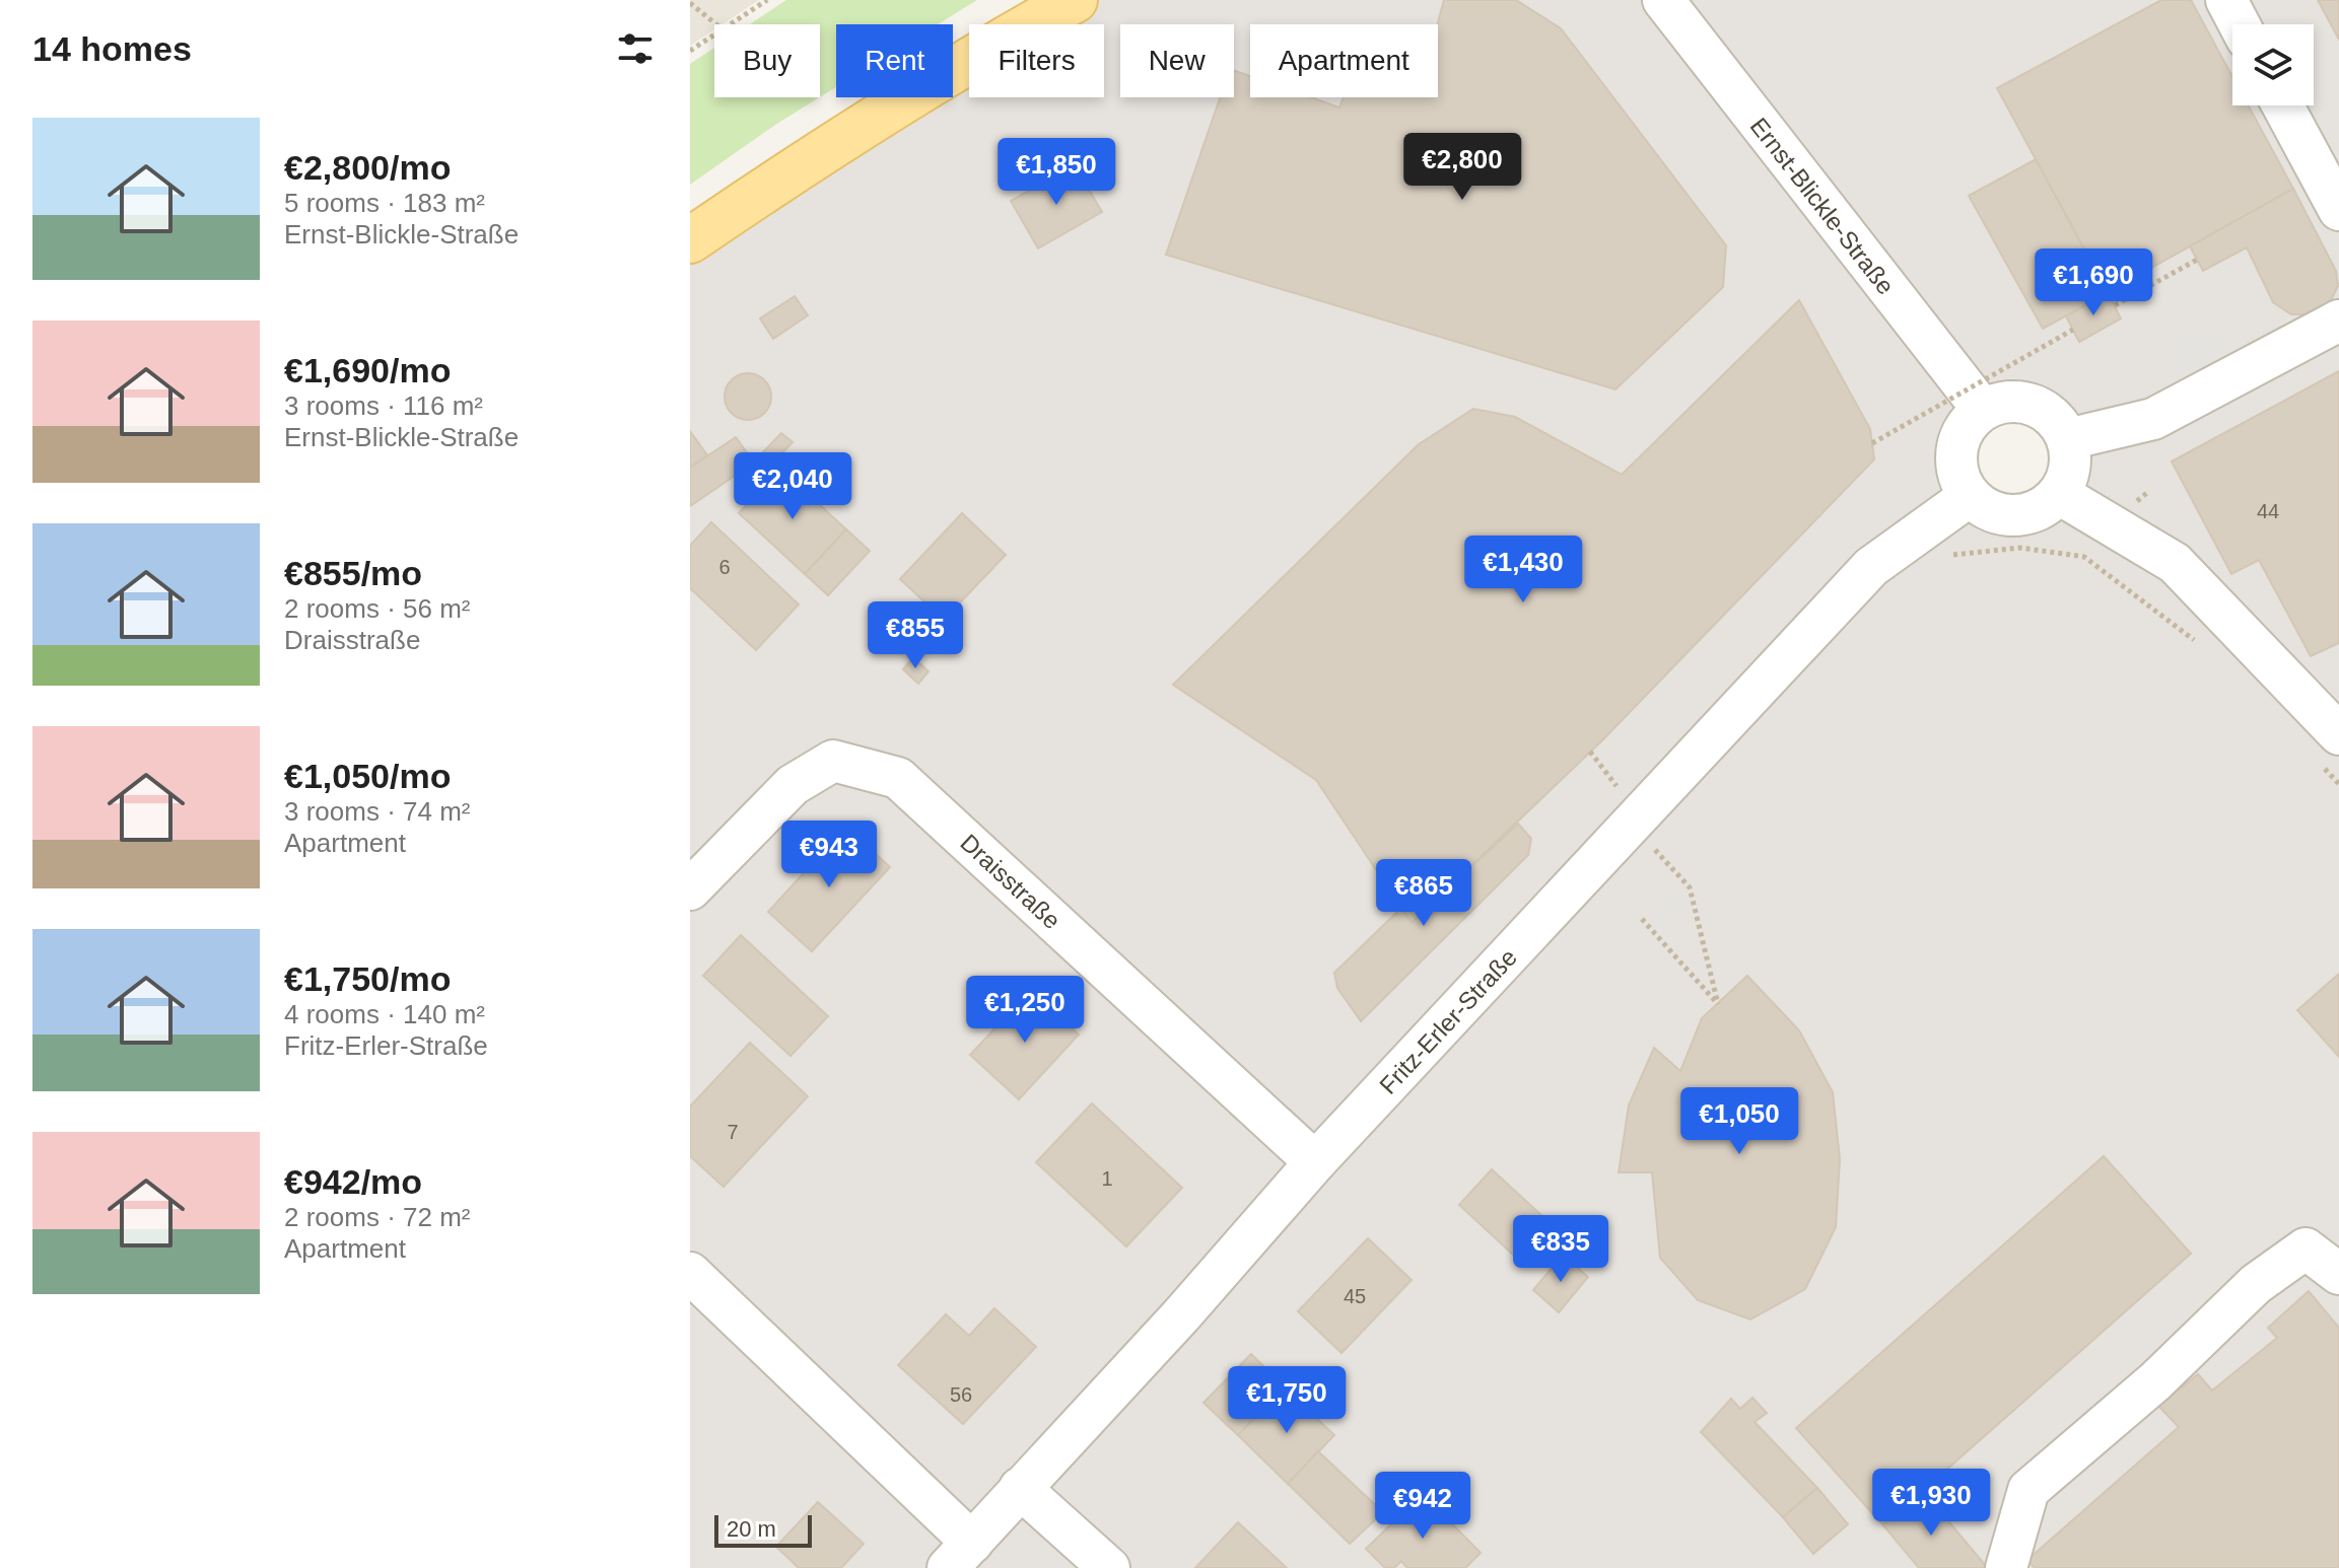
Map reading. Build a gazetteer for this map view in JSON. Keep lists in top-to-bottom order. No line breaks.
{"streets":{"street":["Ernst-Blickle-Straße","Draisstraße","Fritz-Erler-Straße"]},"crossings":[["Ernst-Blickle-Straße","Fritz-Erler-Straße"],["Draisstraße","Fritz-Erler-Straße"]],"house_numbers":["44","6","7","1","45","56"],"scale_bar":"20 m","page":{"heading":"14 homes","chip":["Buy","Rent","Filters","New","Apartment"],"list":[{"name":"€2,800/mo","note":"5 rooms · 183 m² · Ernst-Blickle-Straße"},{"name":"€1,690/mo","note":"3 rooms · 116 m² · Ernst-Blickle-Straße"},{"name":"€855/mo","note":"2 rooms · 56 m² · Draisstraße"},{"name":"€1,050/mo","note":"3 rooms · 74 m² · Apartment"},{"name":"€1,750/mo","note":"4 rooms · 140 m² · Fritz-Erler-Straße"},{"name":"€942/mo","note":"2 rooms · 72 m² · Apartment"}],"price":["€2,800","€1,850","€1,690","€2,040","€1,430","€855","€943","€865","€1,250","€1,050","€835","€1,750","€1,930","€942"],"scale":"20 m"}}
